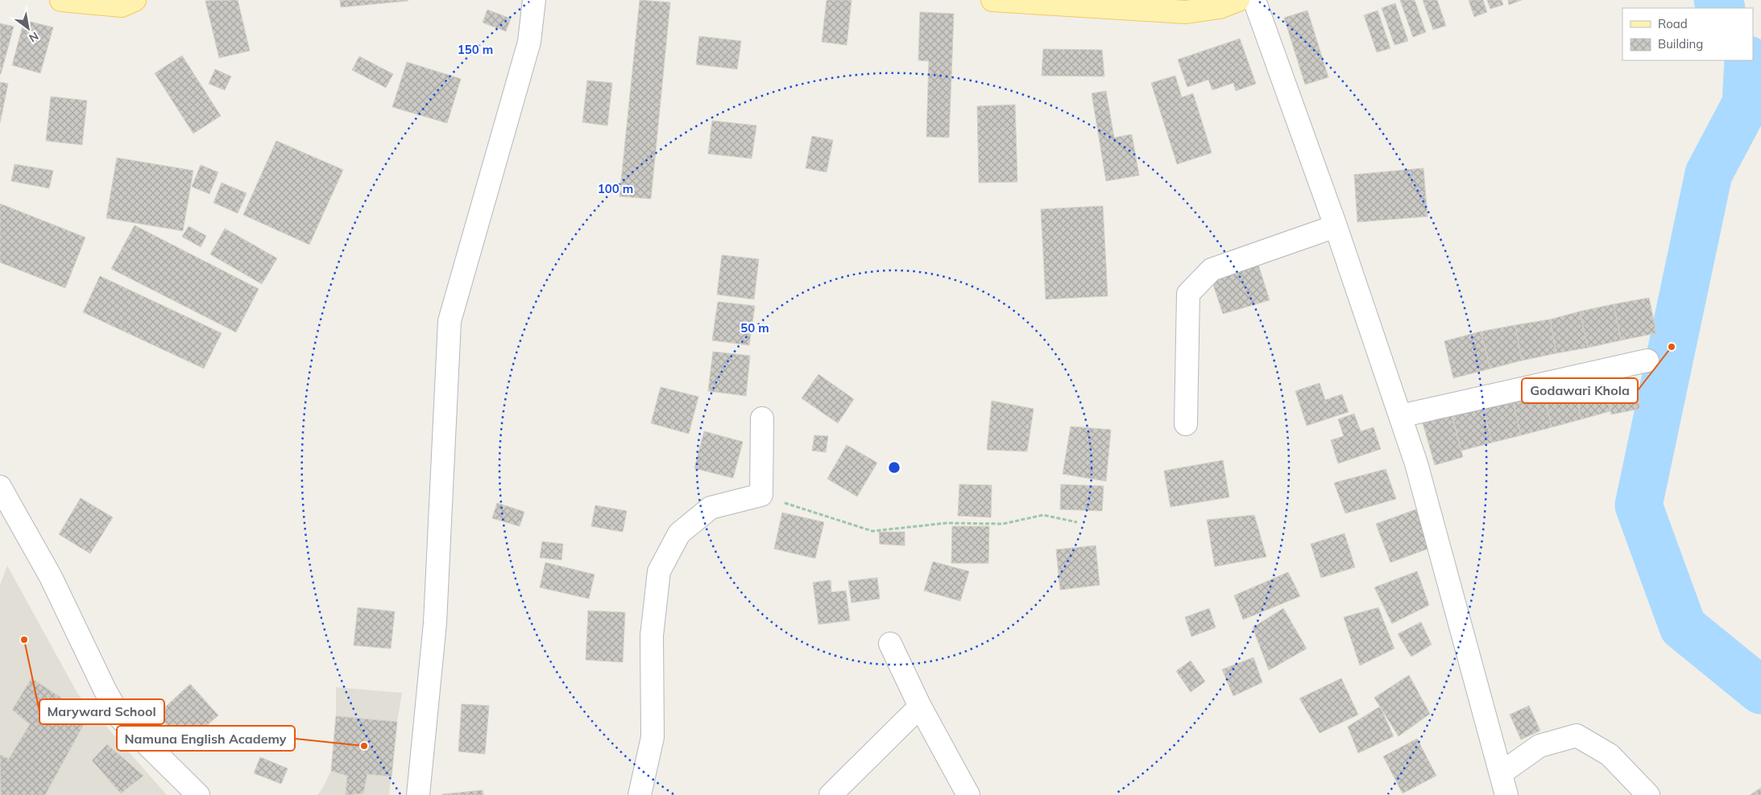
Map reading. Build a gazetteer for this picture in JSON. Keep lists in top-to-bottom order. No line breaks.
{"places":["Godawari Khola","Maryward School","Namuna English Academy"],"legend":["Road","Building"],"north":"bottom right","rings":["150 m","100 m","50 m"]}
